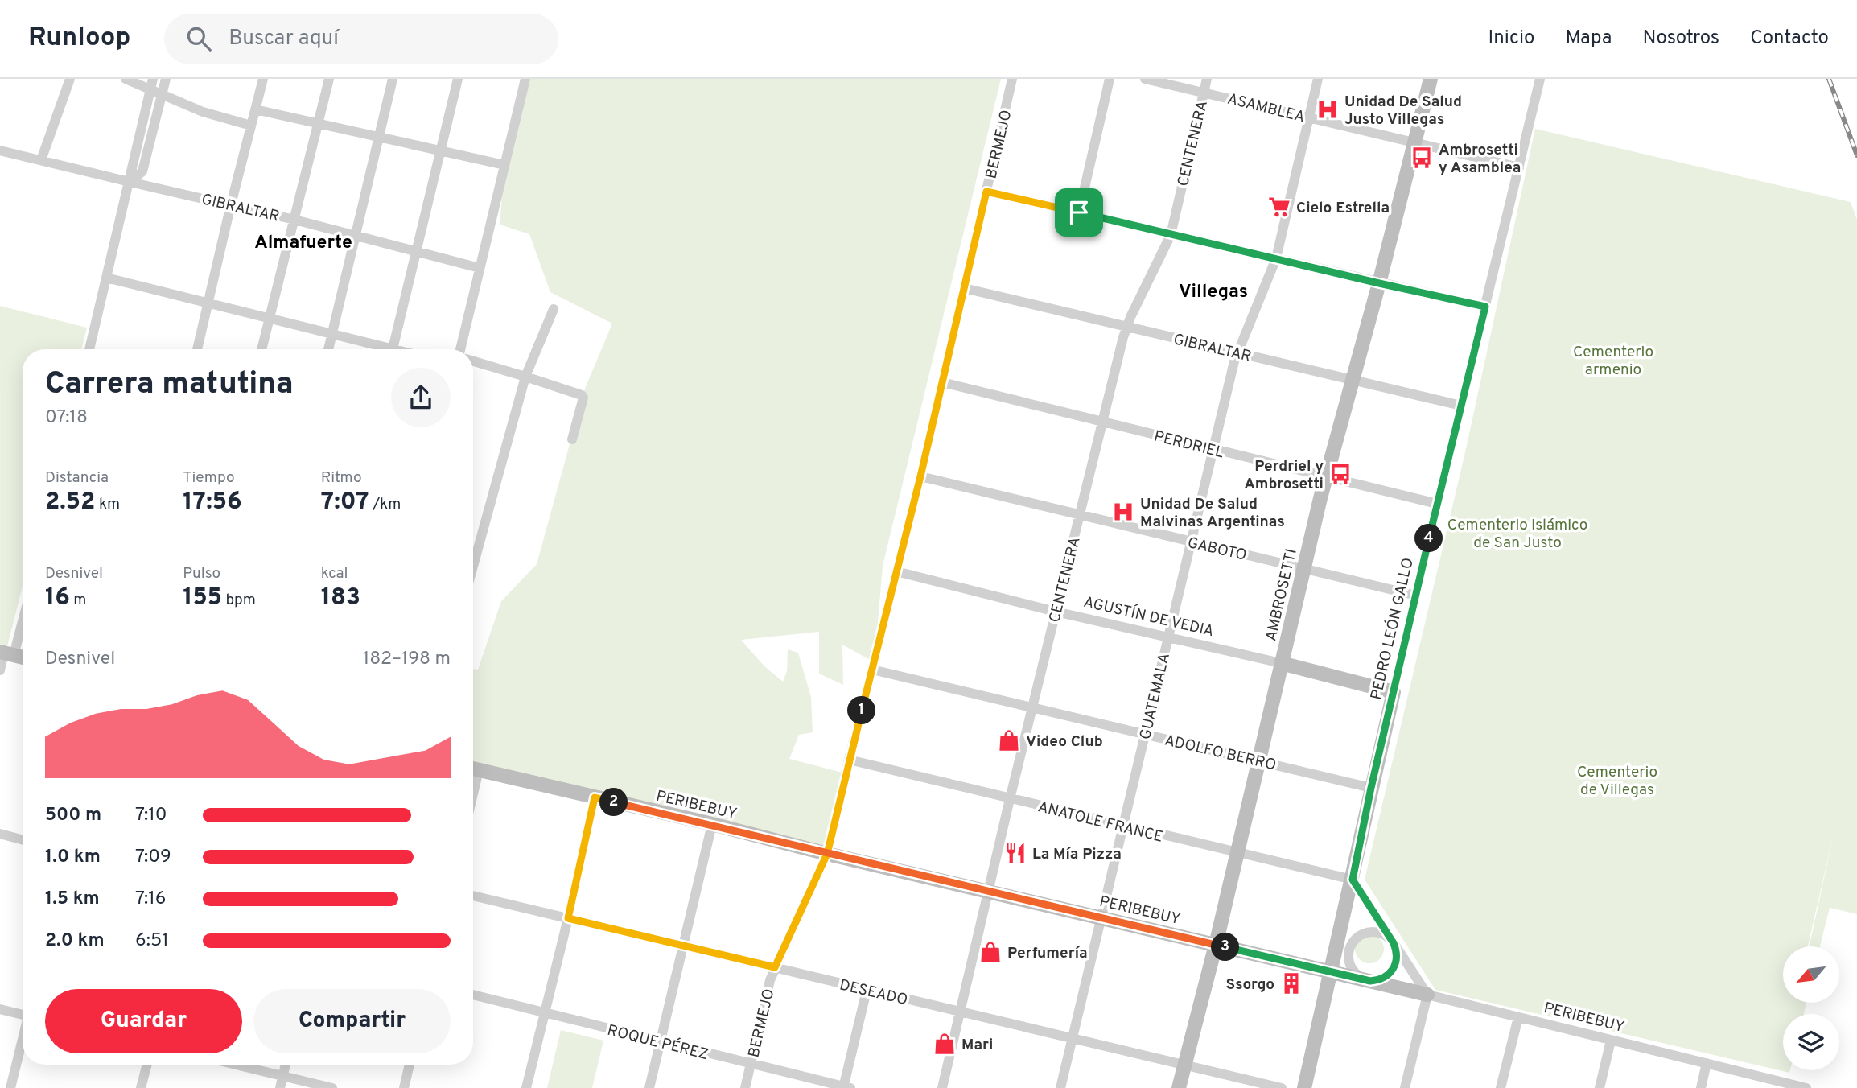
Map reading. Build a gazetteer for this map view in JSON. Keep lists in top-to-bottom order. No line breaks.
{"streets":{"street":["ASAMBLEA","CENTENERA","BERMEJO","GIBRALTAR","PERDRIEL","GABOTO","AMBROSETTI","AGUSTÍN DE VEDIA","PEDRO LEÓN GALLO","GUATEMALA","ADOLFO BERRO","PERIBEBUY","ANATOLE FRANCE","DESEADO","ROQUE PÉREZ"]},"crossings":[["ASAMBLEA","CENTENERA"],["ASAMBLEA","AMBROSETTI"],["ASAMBLEA","PEDRO LEÓN GALLO"],["ASAMBLEA","GUATEMALA"],["CENTENERA","GIBRALTAR"],["CENTENERA","PERDRIEL"],["CENTENERA","GABOTO"],["CENTENERA","AGUSTÍN DE VEDIA"],["CENTENERA","ADOLFO BERRO"],["CENTENERA","PERIBEBUY"],["CENTENERA","ANATOLE FRANCE"],["CENTENERA","DESEADO"],["BERMEJO","GIBRALTAR"],["BERMEJO","PERDRIEL"],["BERMEJO","GABOTO"],["BERMEJO","AGUSTÍN DE VEDIA"],["BERMEJO","ADOLFO BERRO"],["BERMEJO","PERIBEBUY"],["BERMEJO","ANATOLE FRANCE"],["BERMEJO","DESEADO"],["BERMEJO","ROQUE PÉREZ"],["GIBRALTAR","AMBROSETTI"],["GIBRALTAR","PEDRO LEÓN GALLO"],["GIBRALTAR","GUATEMALA"],["PERDRIEL","AMBROSETTI"],["PERDRIEL","PEDRO LEÓN GALLO"],["PERDRIEL","GUATEMALA"],["GABOTO","AMBROSETTI"],["GABOTO","PEDRO LEÓN GALLO"],["GABOTO","GUATEMALA"],["AMBROSETTI","AGUSTÍN DE VEDIA"],["AMBROSETTI","ADOLFO BERRO"],["AMBROSETTI","PERIBEBUY"],["AMBROSETTI","ANATOLE FRANCE"],["AMBROSETTI","DESEADO"],["AGUSTÍN DE VEDIA","PEDRO LEÓN GALLO"],["AGUSTÍN DE VEDIA","GUATEMALA"],["PEDRO LEÓN GALLO","ADOLFO BERRO"],["PEDRO LEÓN GALLO","PERIBEBUY"],["PEDRO LEÓN GALLO","ANATOLE FRANCE"],["GUATEMALA","ADOLFO BERRO"],["GUATEMALA","PERIBEBUY"],["GUATEMALA","ANATOLE FRANCE"],["GUATEMALA","DESEADO"]],"districts":["Almafuerte","Villegas"],"parks":["Cementerio armenio","Cementerio islámico de San Justo","Cementerio de Villegas"],"places":{"hospital":["Unidad De Salud Justo Villegas","Unidad De Salud Malvinas Argentinas"],"bus stop":["Ambrosetti y Asamblea","Perdriel y Ambrosetti"],"supermarket":["Cielo Estrella"],"shop":["Video Club","Perfumería","Mari"],"restaurant":["La Mía Pizza"],"building":["Ssorgo"]},"north":"bottom left","page":{"header":"Runloop","search":"Buscar aquí","nav":["Inicio","Mapa","Nosotros","Contacto"],"heading":["Carrera matutina","07:18"],"stats":[["Distancia","2.52 km"],["Tiempo","17:56"],["Ritmo","7:07 /km"],["Desnivel","16 m"],["Pulso","155 bpm"],["kcal","183"]],"pins":["4","1","2","3"],"chart":["Desnivel","182–198 m"],"list":[{"name":"500 m","note":"7:10"},{"name":"1.0 km","note":"7:09"},{"name":"1.5 km","note":"7:16"},{"name":"2.0 km","note":"6:51"}],"buttons":["Guardar","Compartir"]}}
